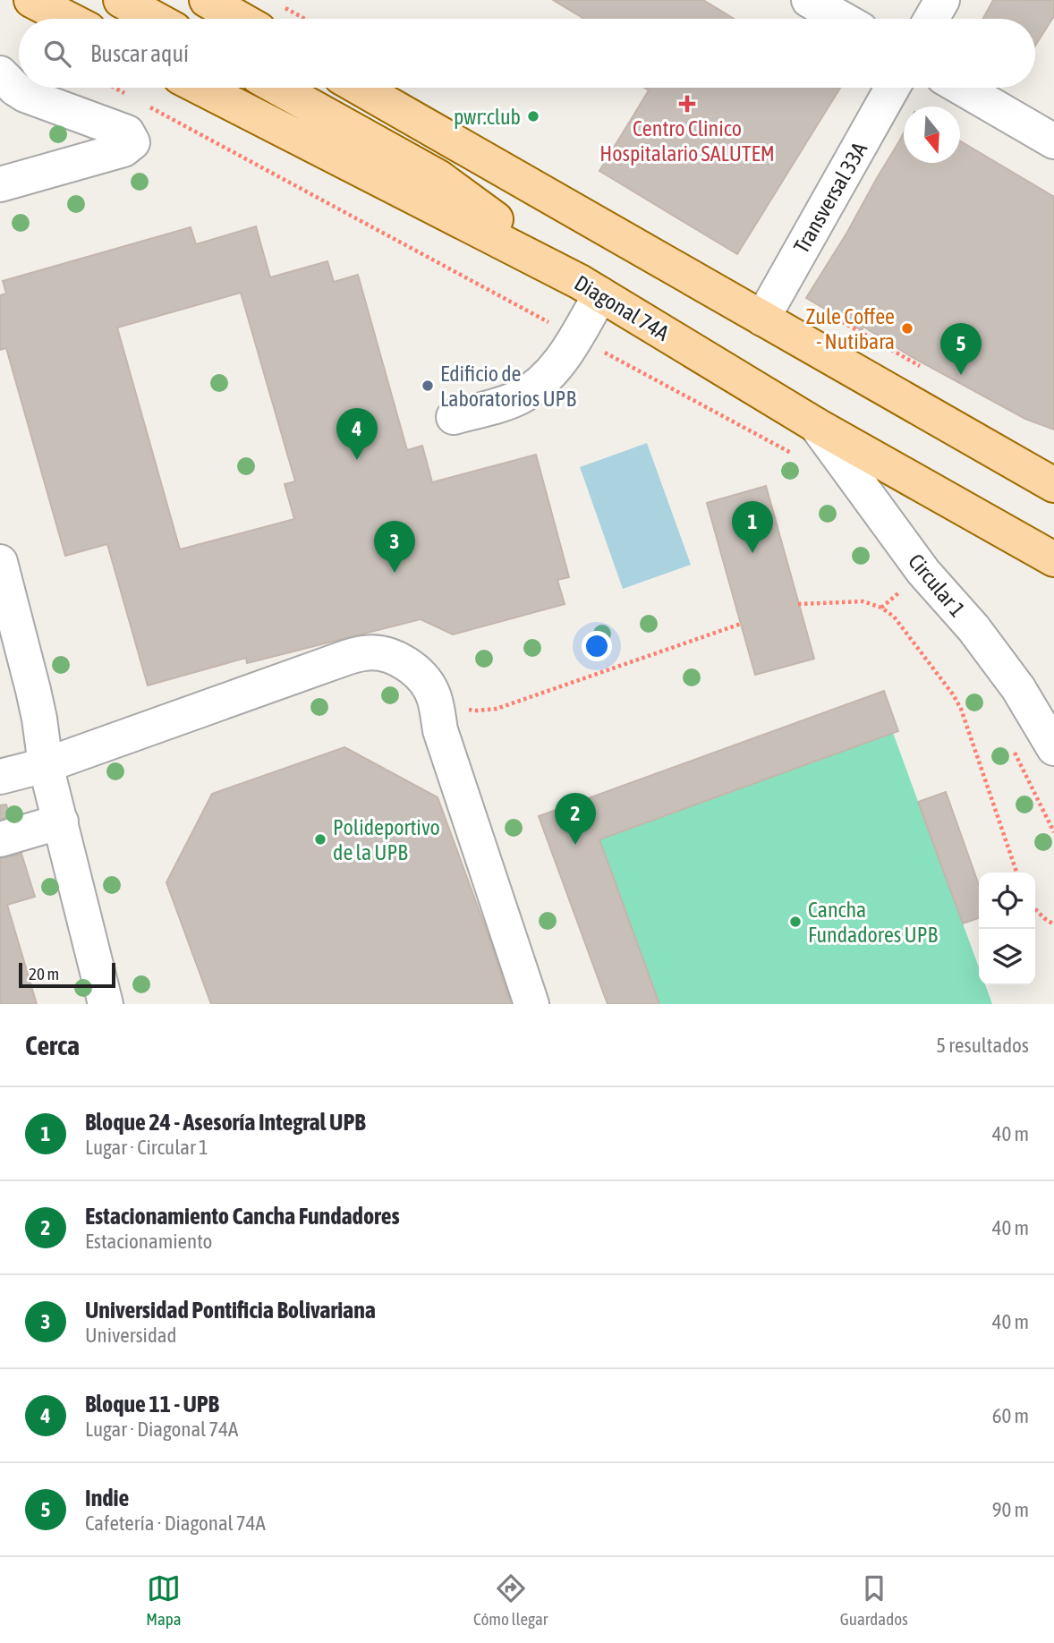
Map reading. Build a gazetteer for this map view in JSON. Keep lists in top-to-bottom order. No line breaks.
{"streets":{"main road":["Diagonal 74A"],"street":["Transversal 33A","Circular 1"]},"crossings":[["Diagonal 74A","Circular 1"]],"places":{"health":["Centro Clinico Hospitalario SALUTEM"],"other":["pwr:club","Zule Coffee - Nutibara","Edificio de Laboratorios UPB","Polideportivo de la UPB","Cancha Fundadores UPB"]},"scale_bar":"20 m","north":"bottom","page":{"search":"Buscar aquí","pins":["5","4","1","3","2"],"scale":"20 m","heading":["Cerca","5 resultados"],"list":[{"mark":"1","name":"Bloque 24 - Asesoría Integral UPB","note":"Lugar · Circular 1","value":"40 m"},{"mark":"2","name":"Estacionamiento Cancha Fundadores","note":"Estacionamiento","value":"40 m"},{"mark":"3","name":"Universidad Pontificia Bolivariana","note":"Universidad","value":"40 m"},{"mark":"4","name":"Bloque 11 - UPB","note":"Lugar · Diagonal 74A","value":"60 m"},{"mark":"5","name":"Indie","note":"Cafetería · Diagonal 74A","value":"90 m"}],"nav":["Mapa","Cómo llegar","Guardados"]}}
